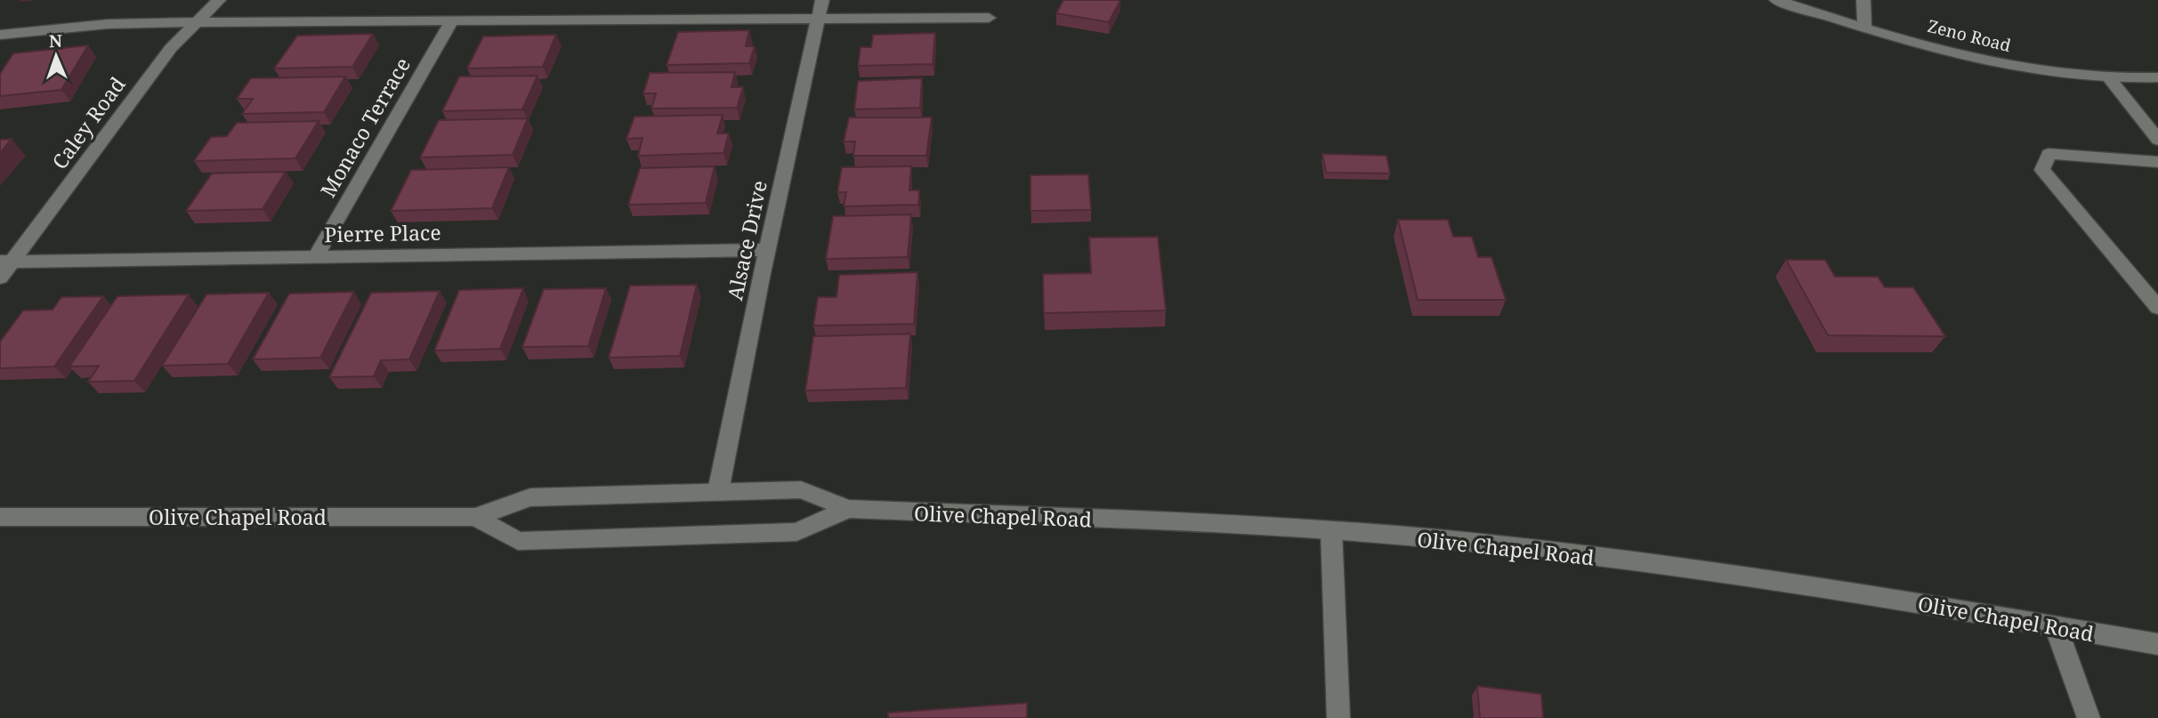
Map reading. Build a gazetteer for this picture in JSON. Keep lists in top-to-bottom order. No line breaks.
{"streets":{"street":["Zeno Road","Caley Road","Monaco Terrace","Pierre Place","Alsace Drive","Olive Chapel Road"]},"crossings":[["Caley Road","Pierre Place"],["Monaco Terrace","Pierre Place"],["Pierre Place","Alsace Drive"],["Alsace Drive","Olive Chapel Road"]],"north":"top"}
